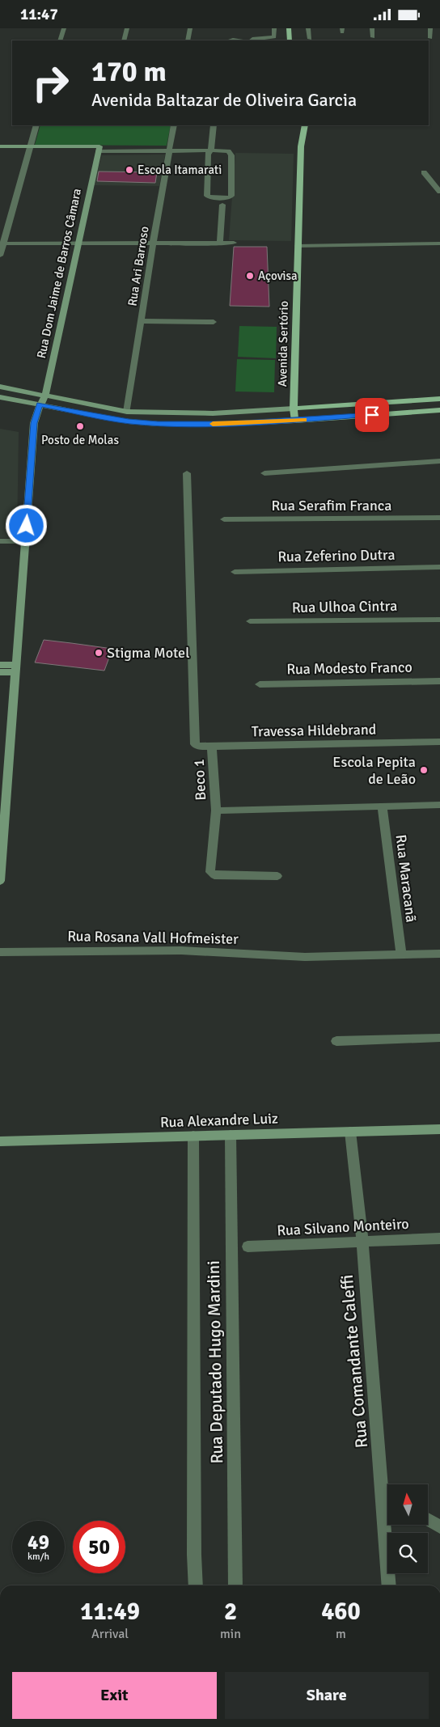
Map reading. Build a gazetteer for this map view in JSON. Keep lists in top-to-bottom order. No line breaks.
{"streets":{"main road":["Rua Dom Jaime de Barros Câmara","Avenida Sertório","Rua Alexandre Luiz"],"street":["Rua Ari Barroso","Rua Serafim Franca","Rua Zeferino Dutra","Rua Ulhoa Cintra","Rua Modesto Franco","Travessa Hildebrand","Beco 1","Rua Maracanã","Rua Rosana Vall Hofmeister","Rua Silvano Monteiro","Rua Comandante Caleffi","Rua Deputado Hugo Mardini"]},"crossings":[["Travessa Hildebrand","Beco 1"],["Rua Maracanã","Rua Rosana Vall Hofmeister"],["Rua Alexandre Luiz","Rua Comandante Caleffi"],["Rua Alexandre Luiz","Rua Deputado Hugo Mardini"],["Rua Silvano Monteiro","Rua Comandante Caleffi"]],"places":["Escola Itamarati","Açovisa","Posto de Molas","Stigma Motel","Escola Pepita de Leão"],"north":"top","page":{"status":"11:47","turn":["170 m","Avenida Baltazar de Oliveira Garcia"],"speed":"49 km/h","limit":"50","eta":["11:49","Arrival","2","min","460","m"],"buttons":["Exit","Share"]}}
